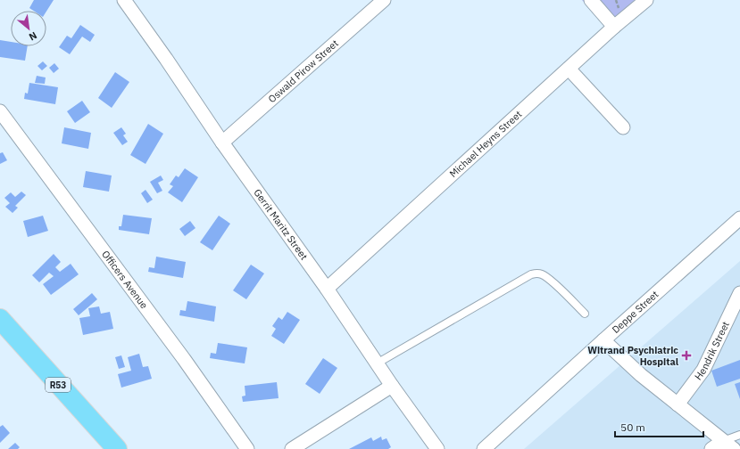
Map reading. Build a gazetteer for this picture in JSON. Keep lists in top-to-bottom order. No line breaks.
{"streets":{"main road":["R53"],"street":["Oswald Pirow Street","Michael Heyns Street","Gerrit Maritz Street","Officers Avenue","Deppe Street","Hendrik Street"]},"crossings":[["Oswald Pirow Street","Gerrit Maritz Street"],["Michael Heyns Street","Gerrit Maritz Street"]],"places":{"health":["Witrand Psychiatric Hospital"]},"scale_bar":"50 m","north":"bottom right"}
